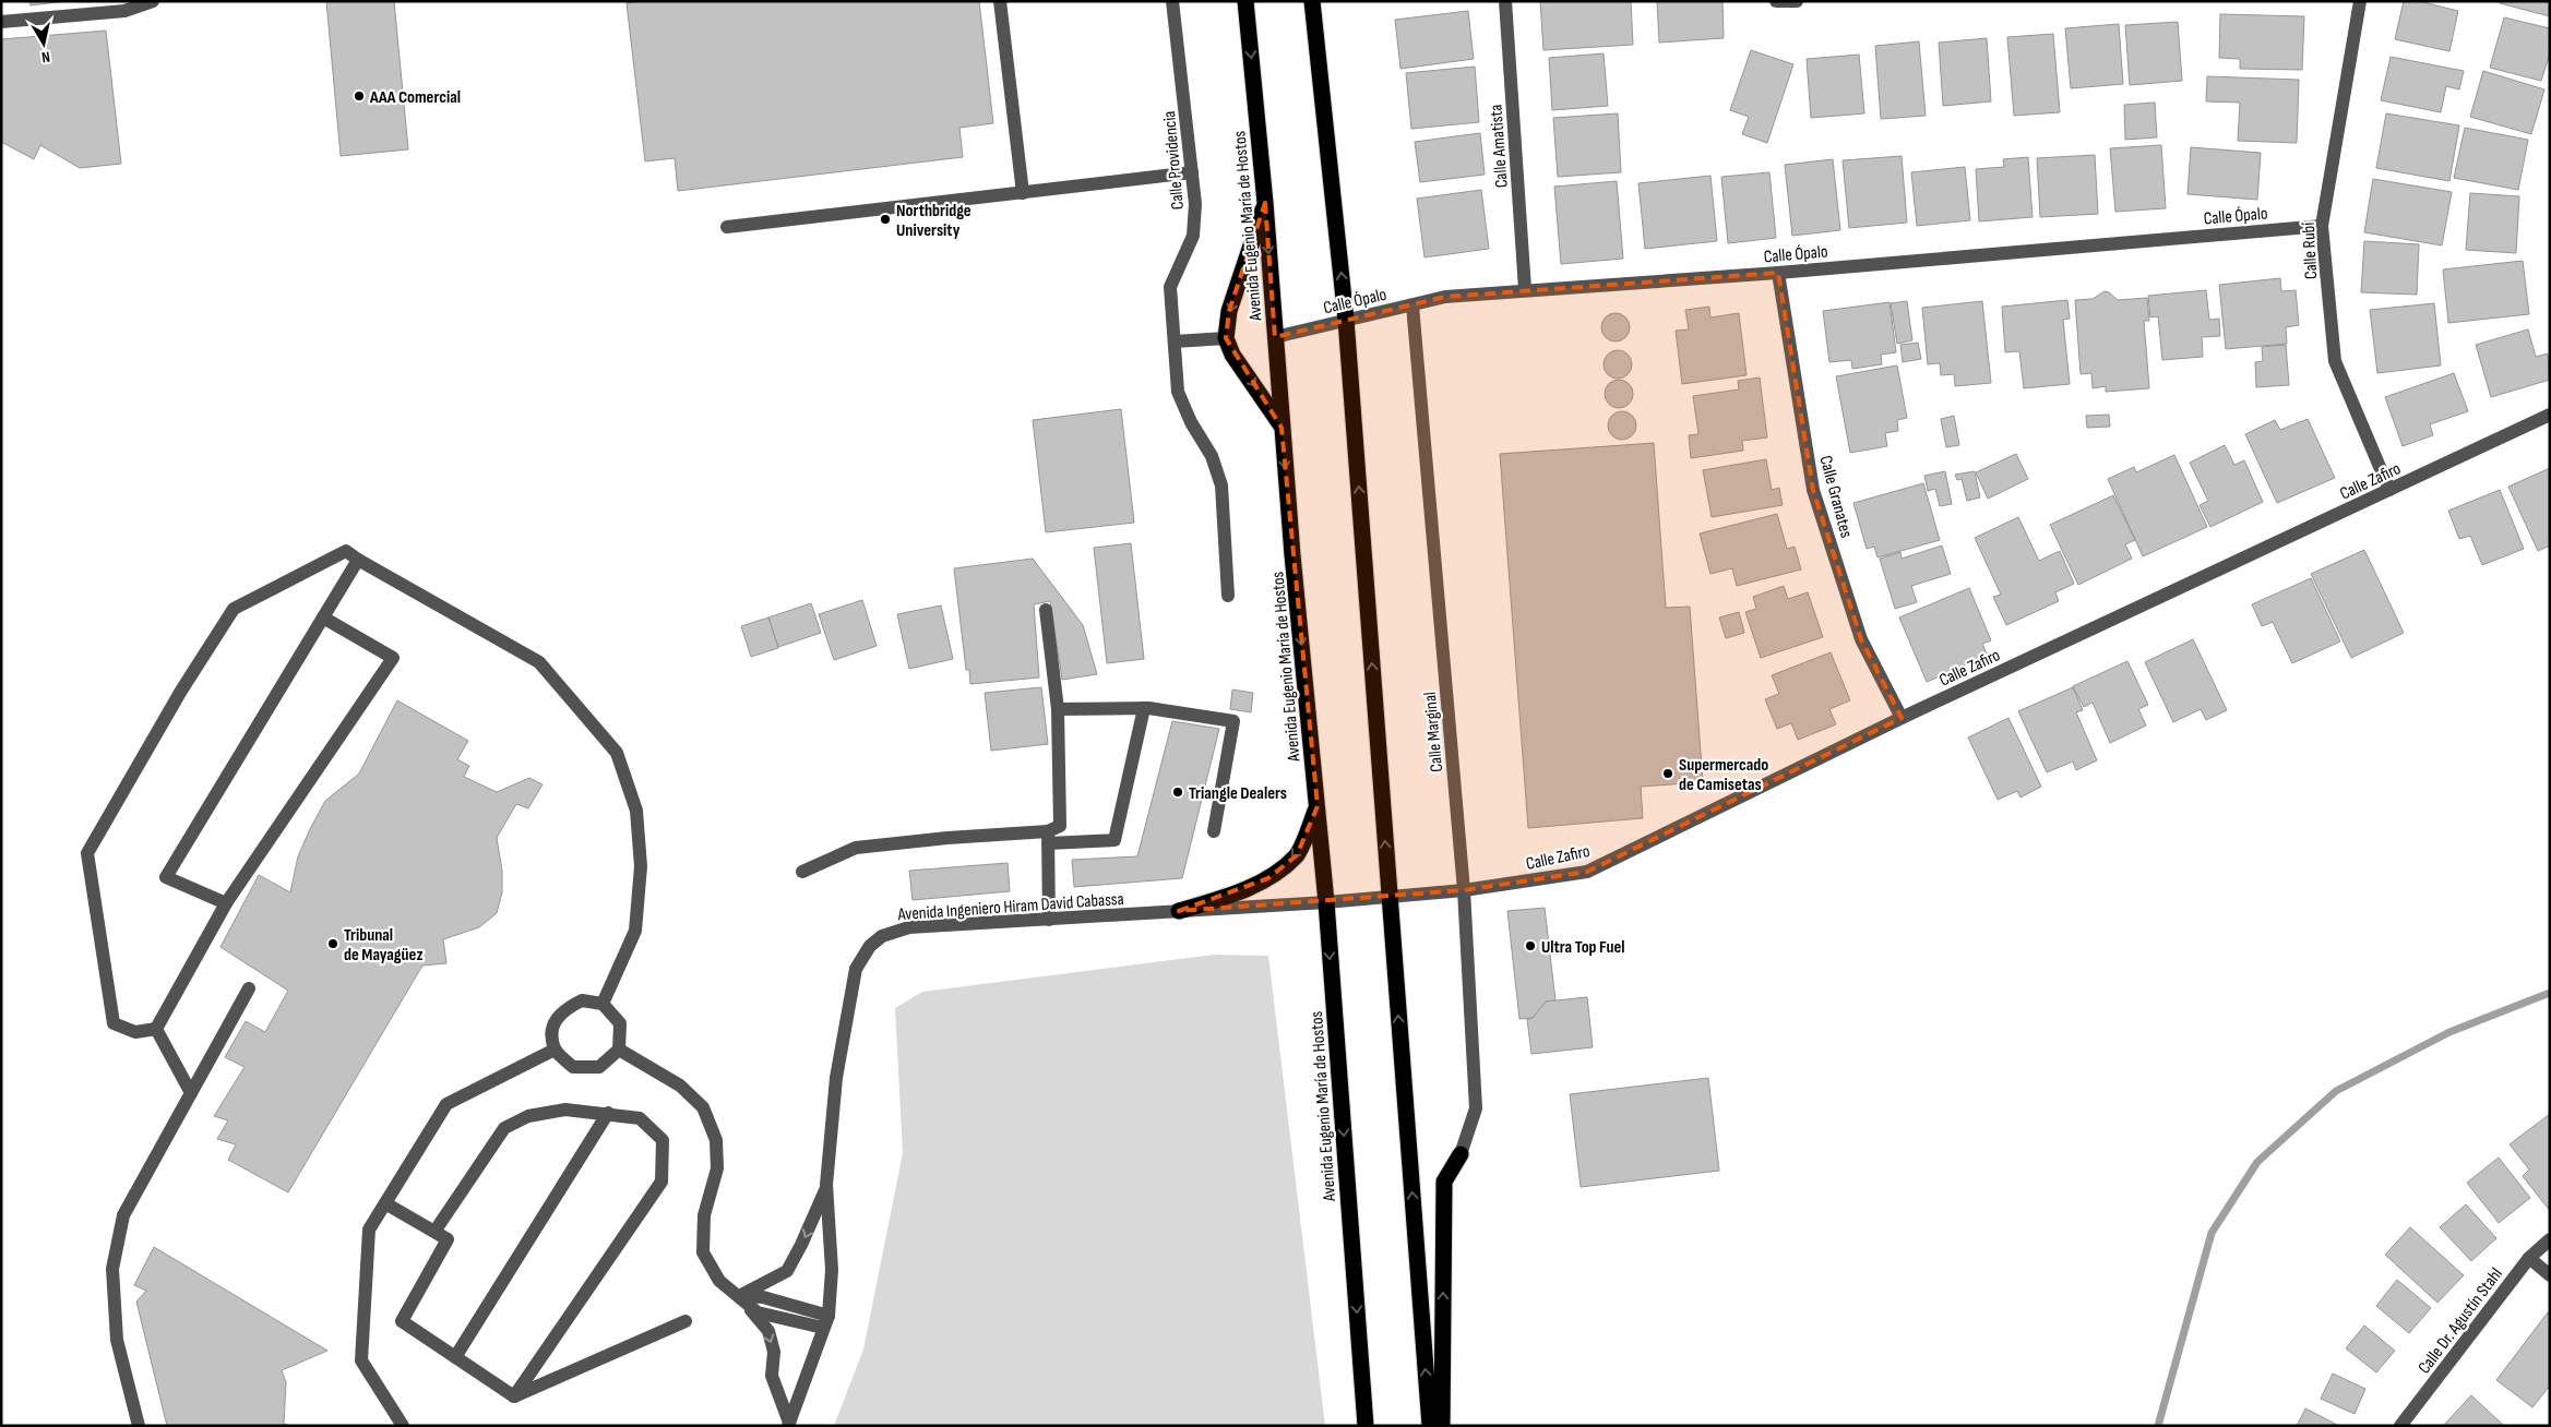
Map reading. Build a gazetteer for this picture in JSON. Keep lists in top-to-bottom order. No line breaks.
{"streets":{"highway":["Avenida Eugenio María de Hostos"],"street":["Calle Amatista","Calle Providencia","Calle Ópalo","Calle Rubí","Calle Zafiro","Calle Granates","Calle Marginal","Avenida Ingeniero Hiram David Cabassa","Calle Dr. Agustín Stahl"]},"crossings":[["Calle Amatista","Calle Ópalo"],["Calle Ópalo","Avenida Eugenio María de Hostos"],["Calle Ópalo","Calle Rubí"],["Calle Ópalo","Calle Granates"],["Calle Ópalo","Calle Marginal"],["Avenida Eugenio María de Hostos","Avenida Ingeniero Hiram David Cabassa"],["Calle Rubí","Calle Zafiro"],["Calle Zafiro","Calle Granates"],["Calle Zafiro","Calle Marginal"],["Calle Zafiro","Avenida Ingeniero Hiram David Cabassa"]],"places":["AAA Comercial","Northbridge University","Supermercado de Camisetas","Triangle Dealers","Tribunal de Mayagüez","Ultra Top Fuel"],"north":"bottom"}
